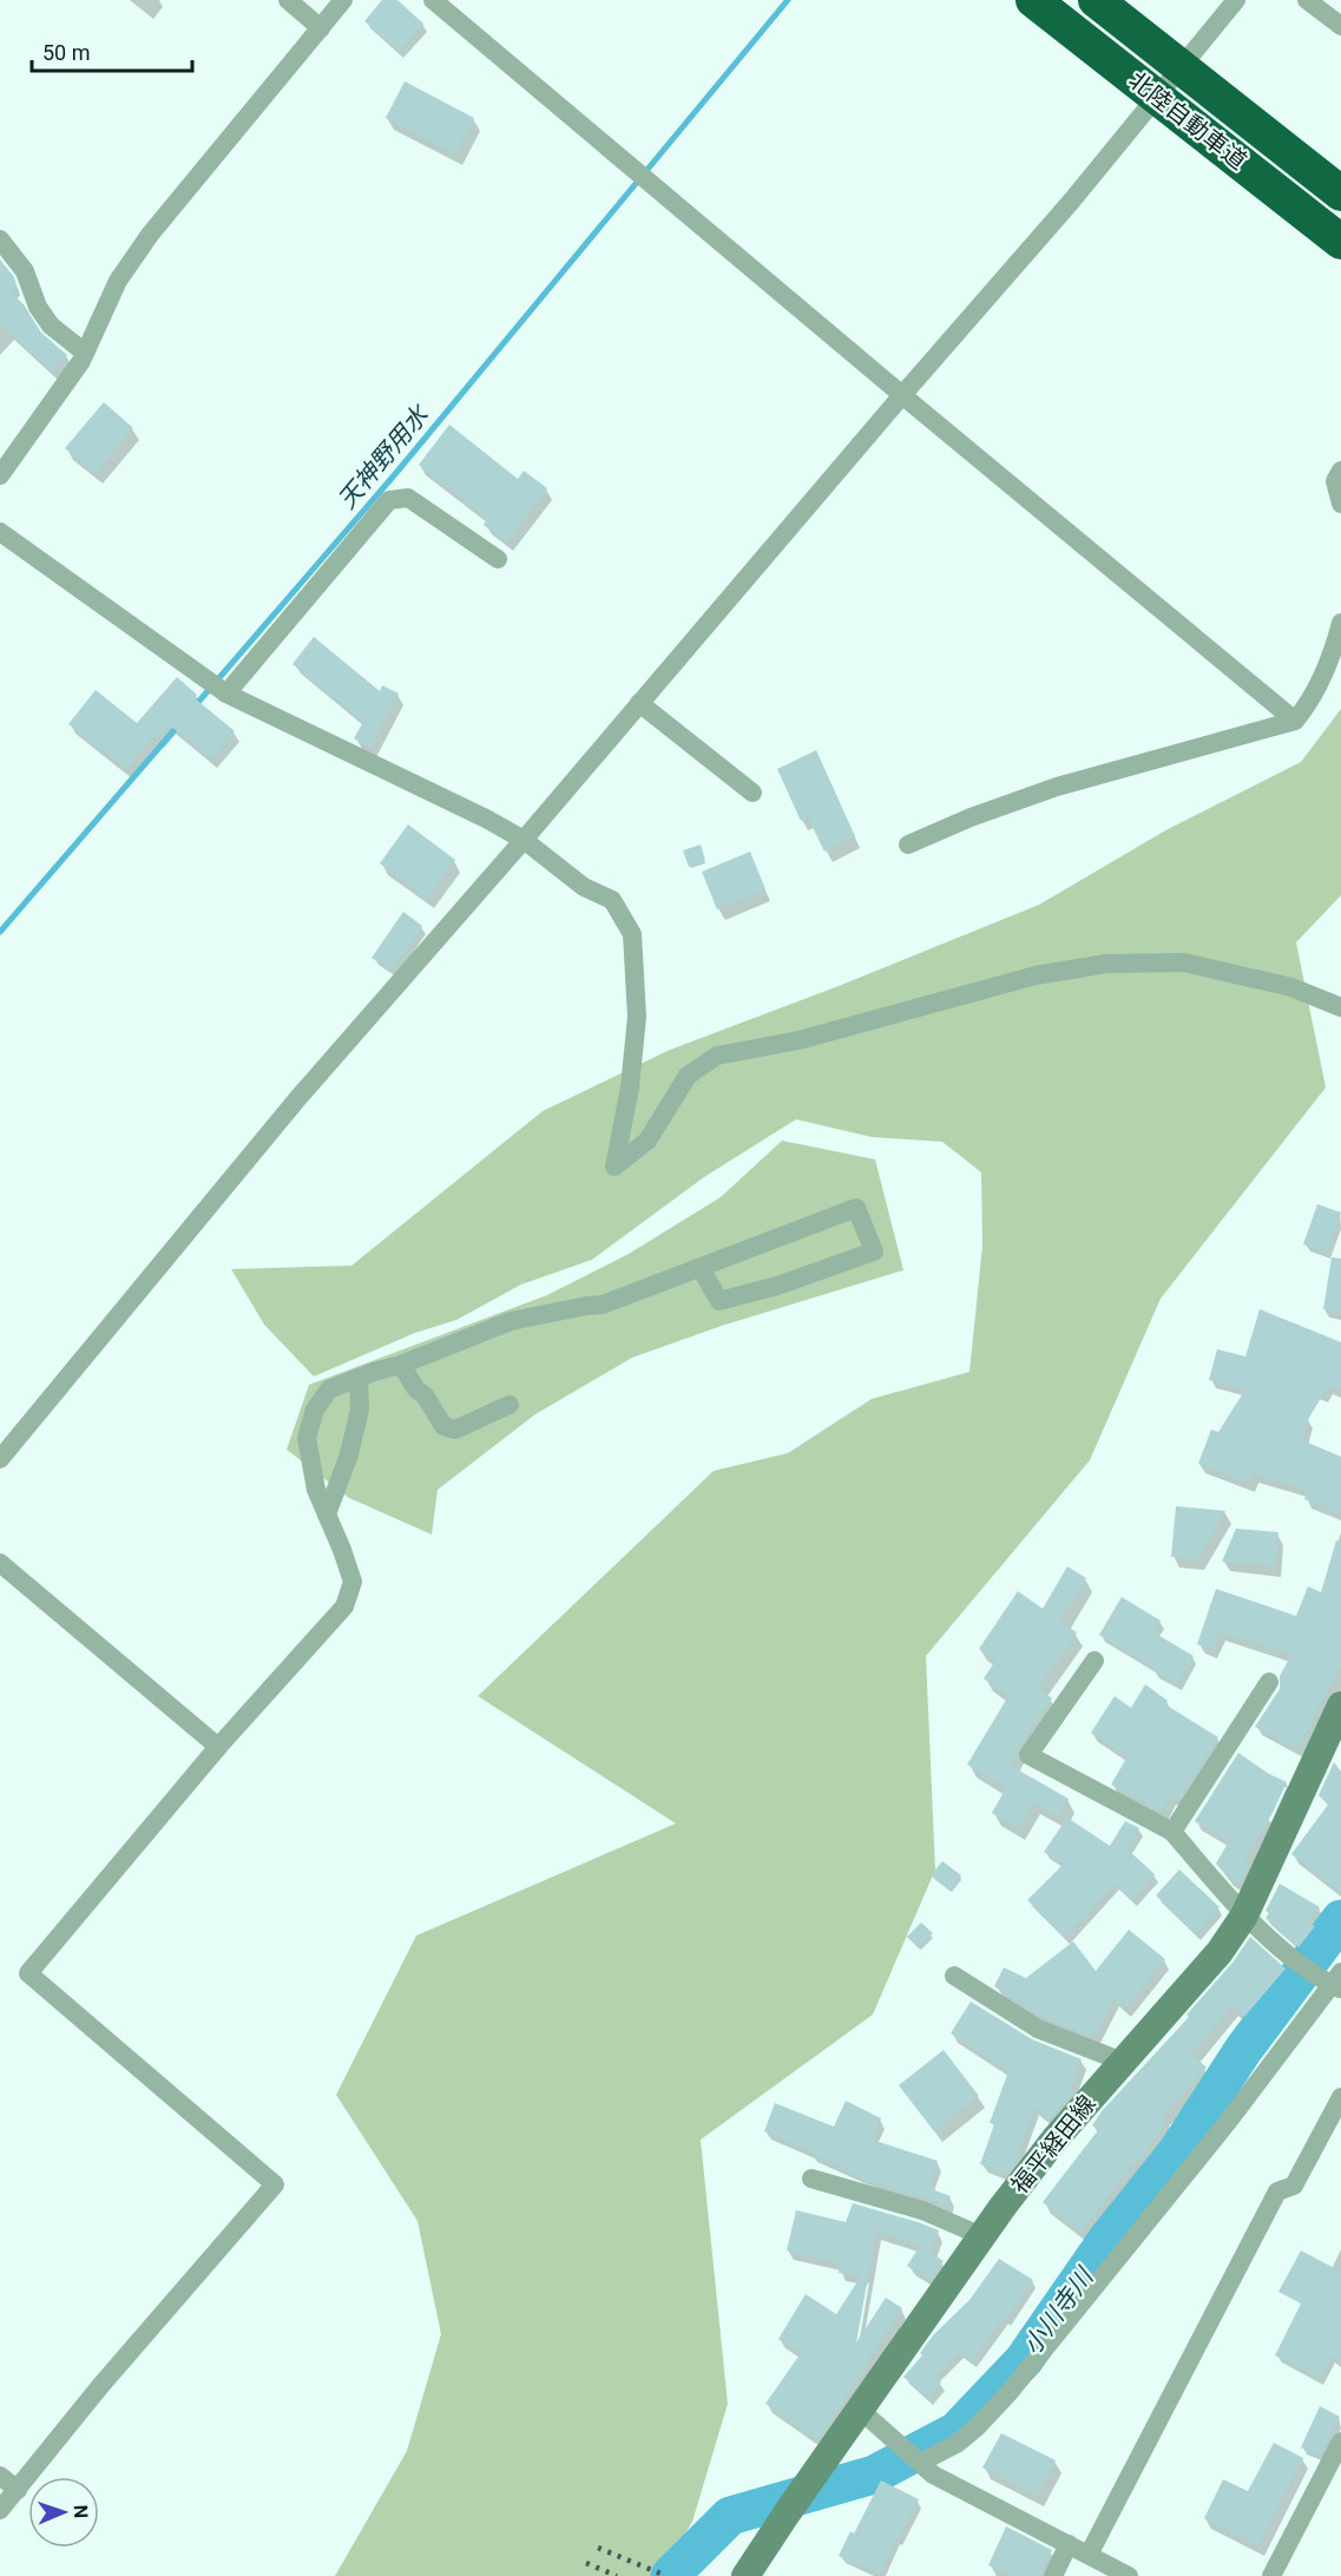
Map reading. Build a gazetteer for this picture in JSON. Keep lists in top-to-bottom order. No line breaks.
{"streets":{"highway":["北陸自動車道"],"main road":["福平経田線"]},"water":["天神野用水","小川寺川"],"scale_bar":"50 m","north":"right"}
